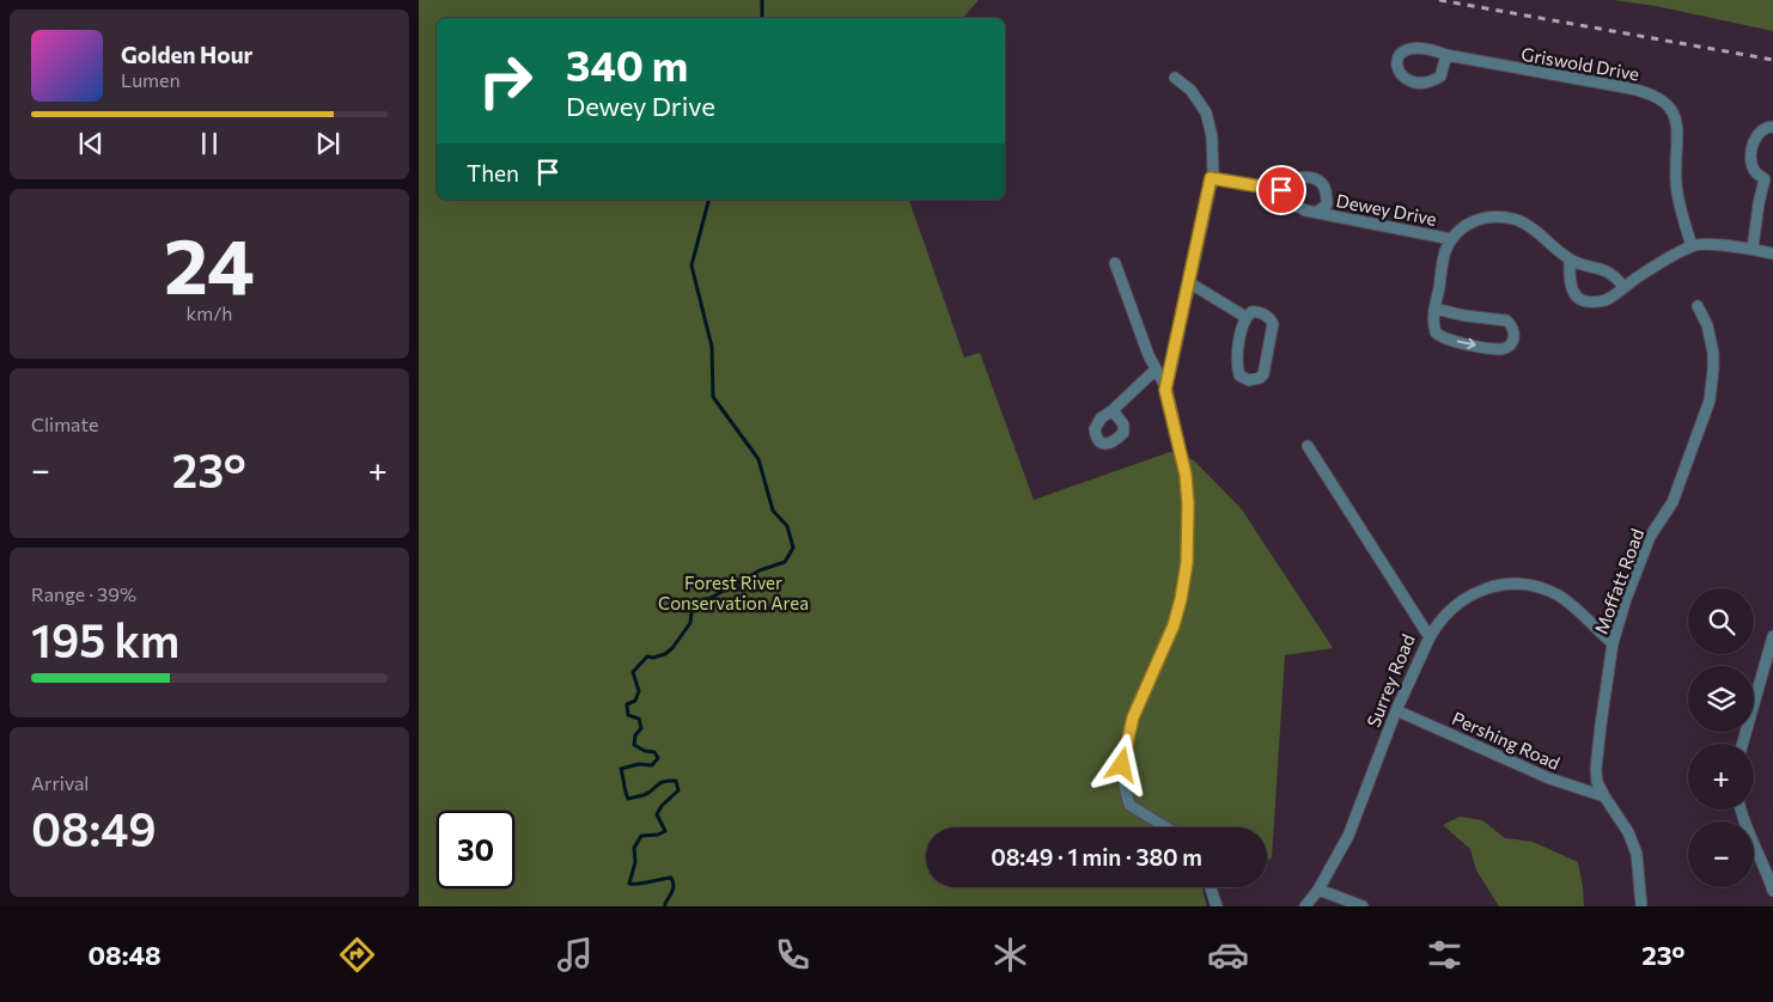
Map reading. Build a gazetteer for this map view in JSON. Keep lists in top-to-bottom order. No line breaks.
{"streets":{"street":["Griswold Drive","Dewey Drive","Moffatt Road","Surrey Road","Pershing Road"]},"crossings":[["Moffatt Road","Pershing Road"],["Surrey Road","Pershing Road"]],"parks":["Forest River Conservation Area"],"page":{"turn":["340 m","Dewey Drive"],"song":["Golden Hour","Lumen"],"then":"Then","tile":[["24","km/h"],"Climate",["Range · 39%","195 km"],["Arrival","08:49"]],"heat":["−","23°","+"],"map_buttons":["+","−"],"limit":"30","trip":"08:49 · 1 min · 380 m","tabs":["08:48","23°"]}}
